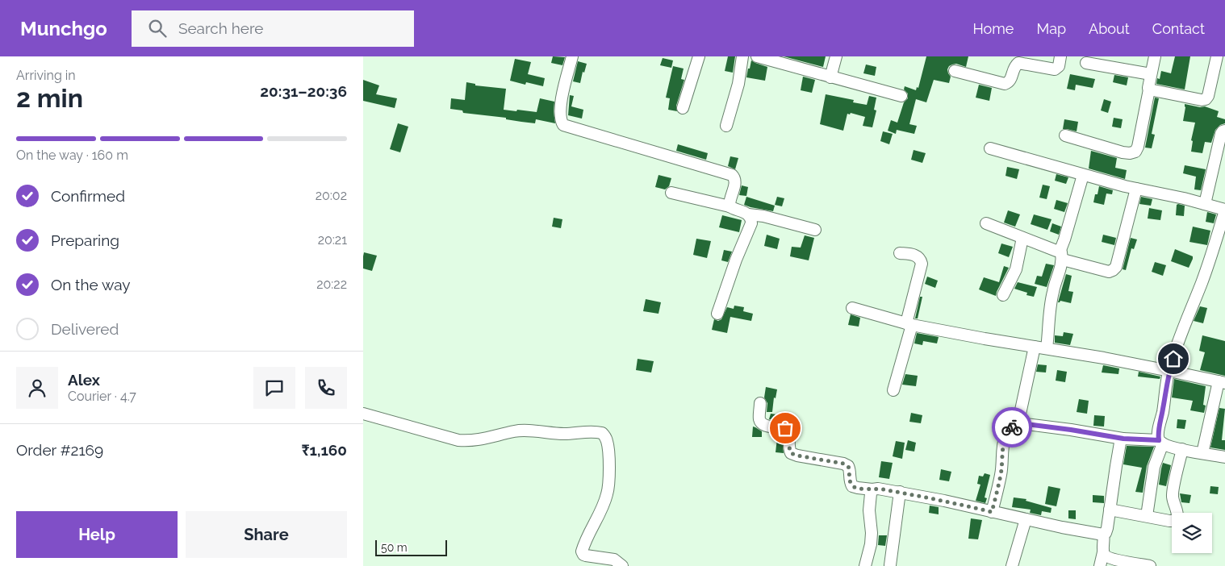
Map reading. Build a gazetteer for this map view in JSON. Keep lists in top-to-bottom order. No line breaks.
{"scale_bar":"50 m","page":{"header":"Munchgo","search":"Search here","nav":["Home","Map","About","Contact"],"heading":["2 min","Arriving in","20:31–20:36"],"panel":["Alex","Courier · 4.7","Order #2169","₹1,160"],"bar":"On the way · 160 m","list":[["Confirmed","20:02"],["Preparing","20:21"],["On the way","20:22"],"Delivered"],"buttons":["Help","Share"],"scale":"50 m"}}
